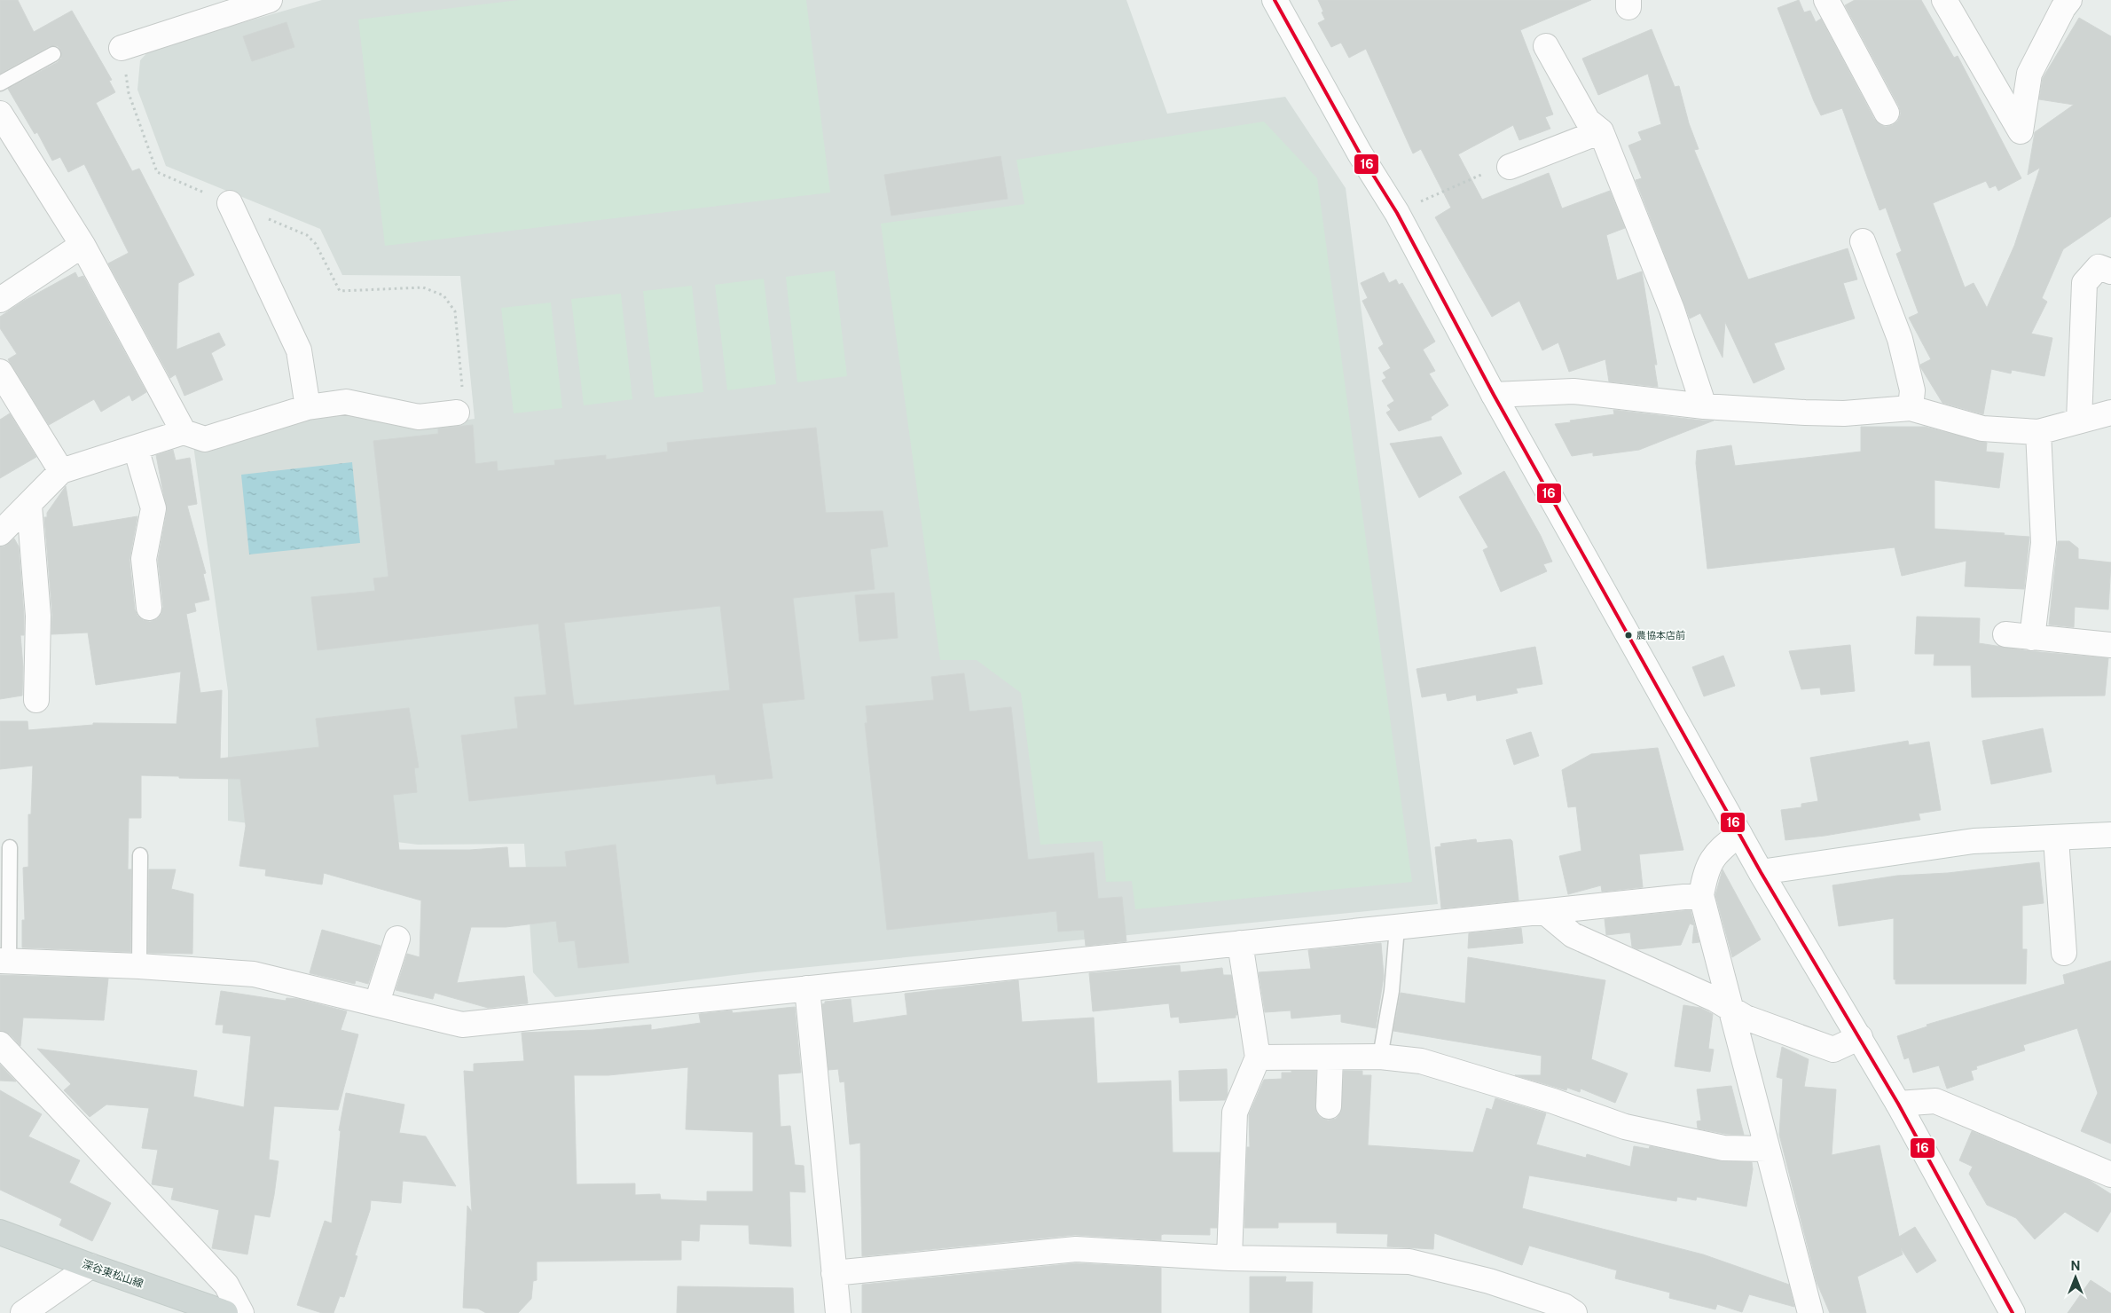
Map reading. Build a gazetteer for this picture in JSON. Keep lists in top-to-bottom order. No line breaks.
{"streets":{"main road":["深谷東松山線"]},"places":["農協本店前"],"lines":["transit line 16"],"north":"top"}
